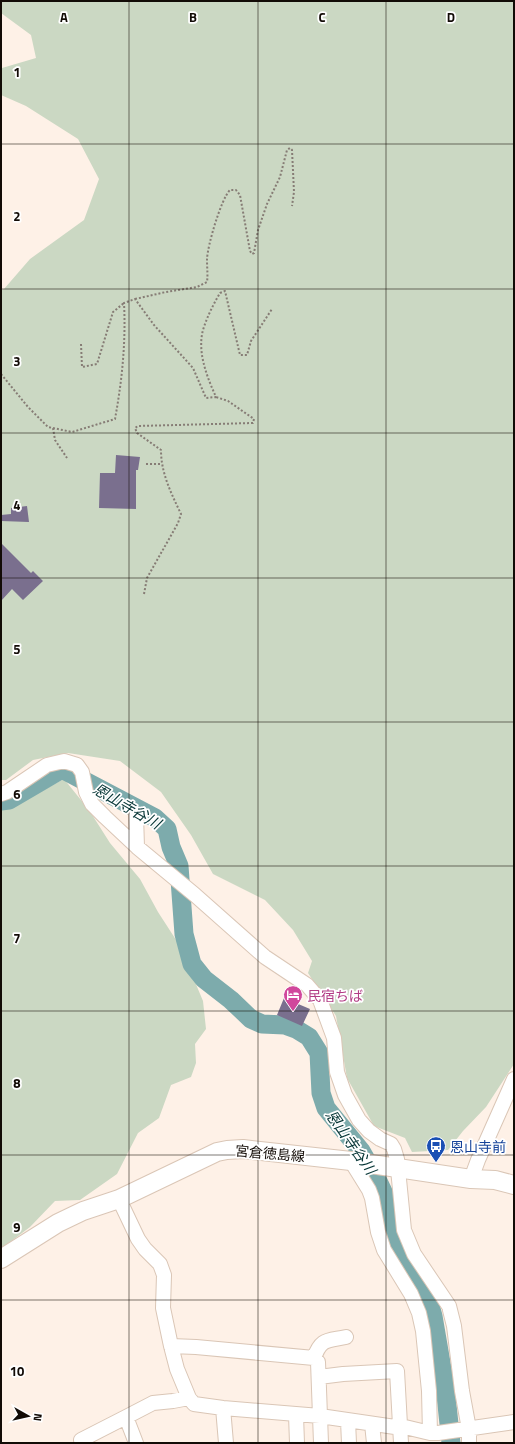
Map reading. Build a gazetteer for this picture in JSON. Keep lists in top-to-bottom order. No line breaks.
{"streets":{"main road":["宮倉徳島線"]},"water":["恩山寺谷川"],"places":{"hotel":["民宿ちば"],"bus stop":["恩山寺前"]},"north":"right","grid":{"columns":["A","B","C","D"],"rows":["1","2","3","4","5","6","7","8","9","10"]}}
